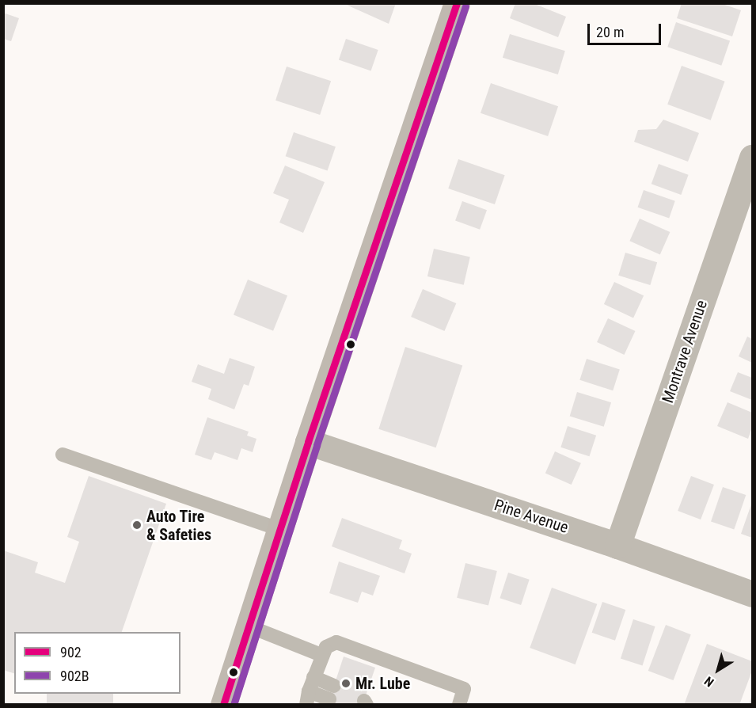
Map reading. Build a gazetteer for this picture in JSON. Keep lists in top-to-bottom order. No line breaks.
{"streets":{"street":["Montrave Avenue","Pine Avenue"]},"crossings":[["Montrave Avenue","Pine Avenue"]],"places":["Auto Tire & Safeties","Mr. Lube"],"lines":["transit line 902","transit line 902B"],"legend":["902","902B"],"scale_bar":"20 m","north":"bottom left"}
